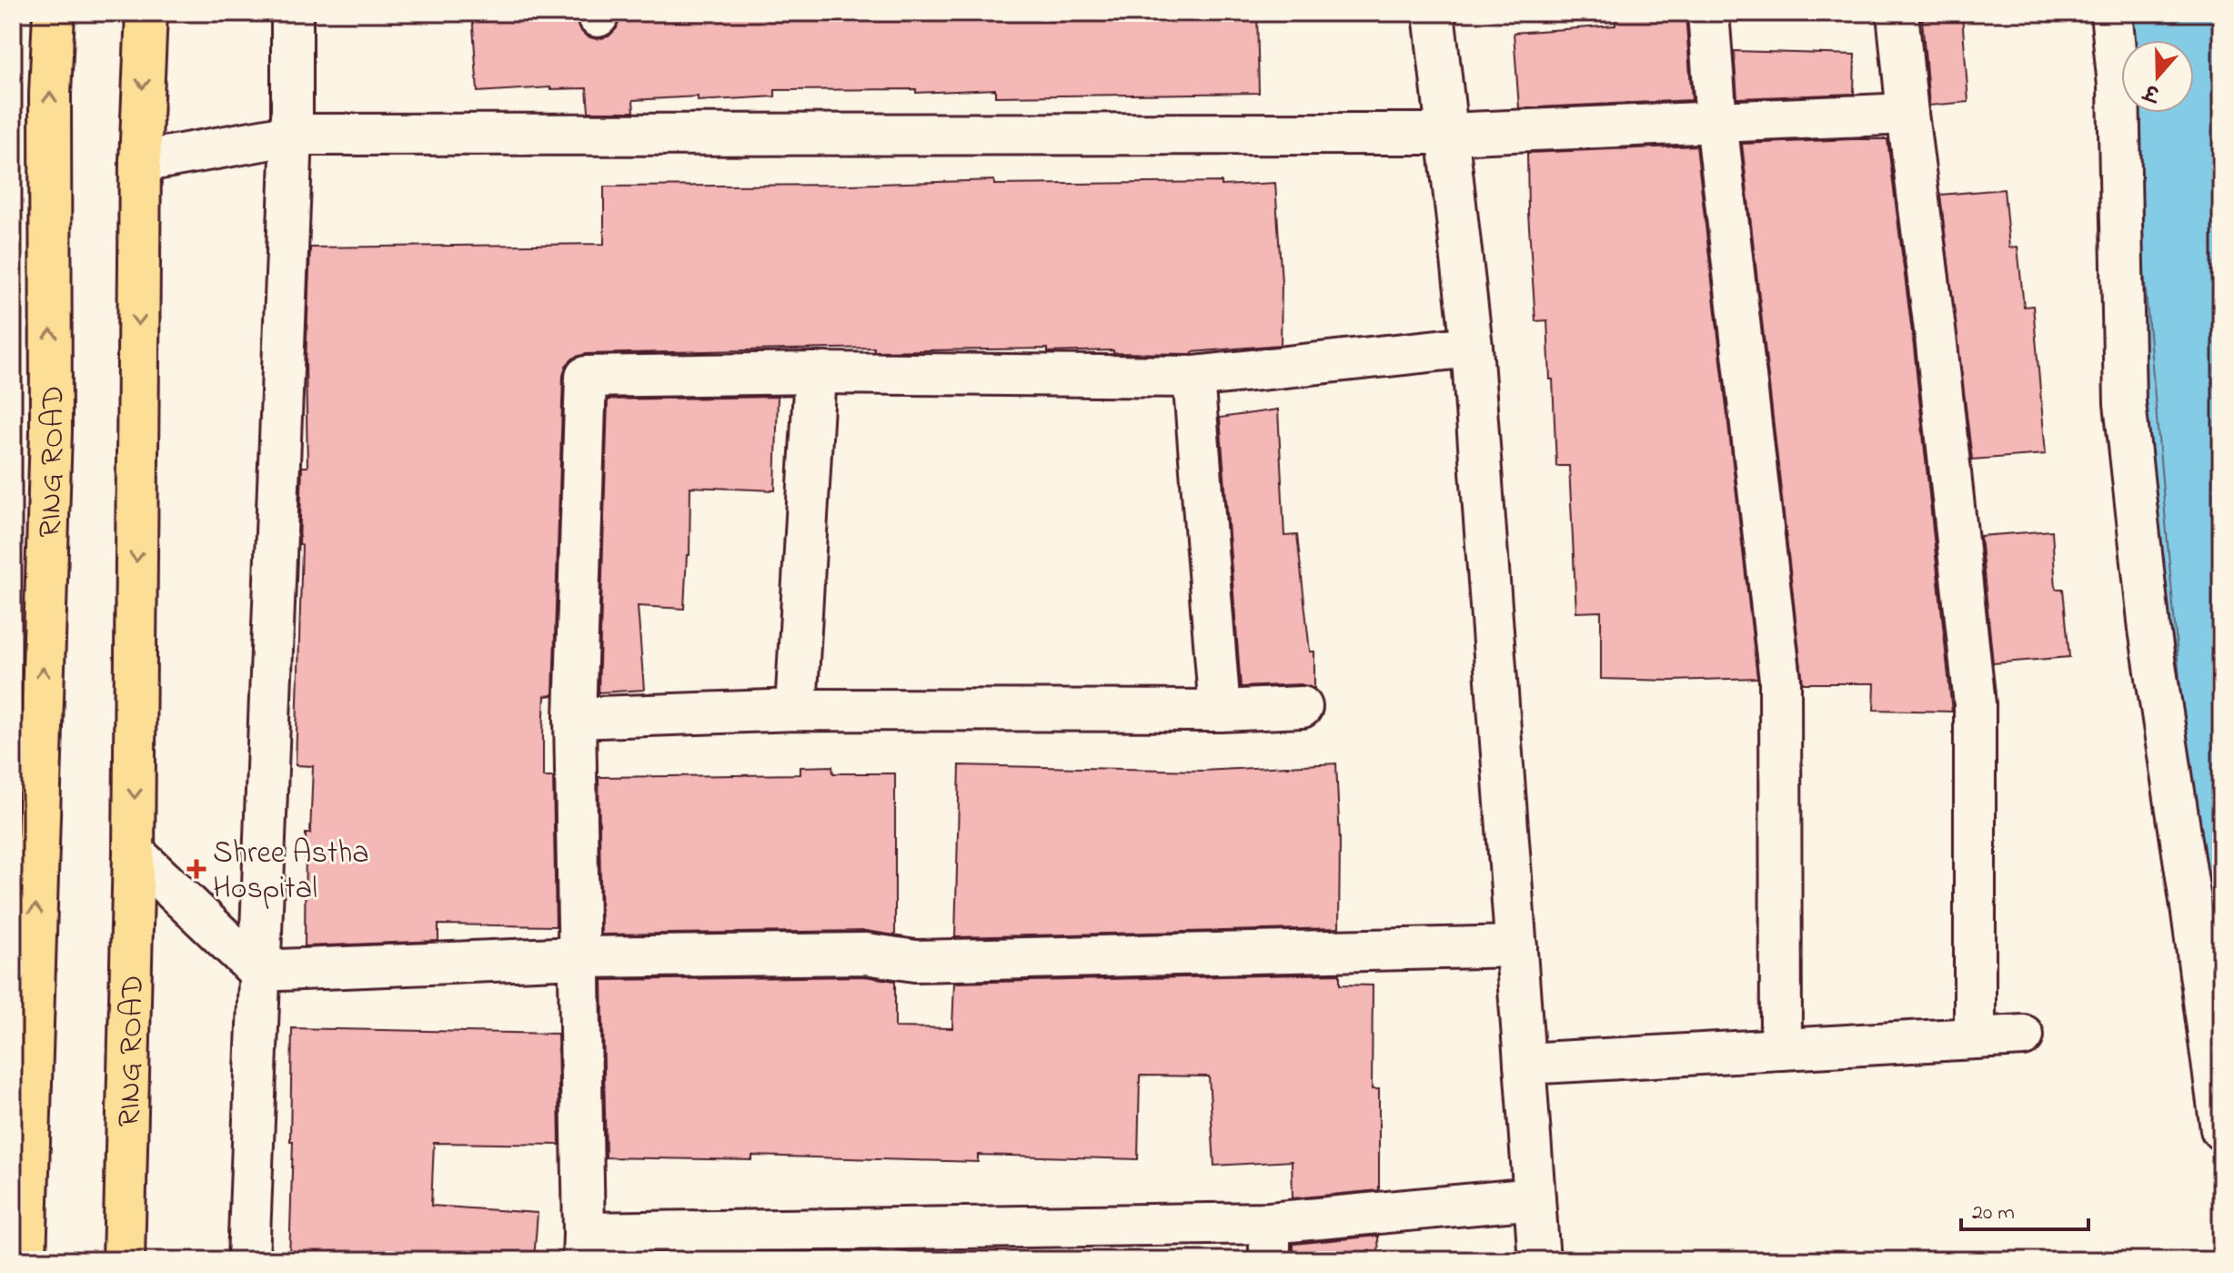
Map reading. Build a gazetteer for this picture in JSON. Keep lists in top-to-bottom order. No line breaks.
{"streets":{"highway":["RING ROAD"]},"places":{"health":["Shree Astha Hospital"]},"scale_bar":"20 m","north":"bottom"}
